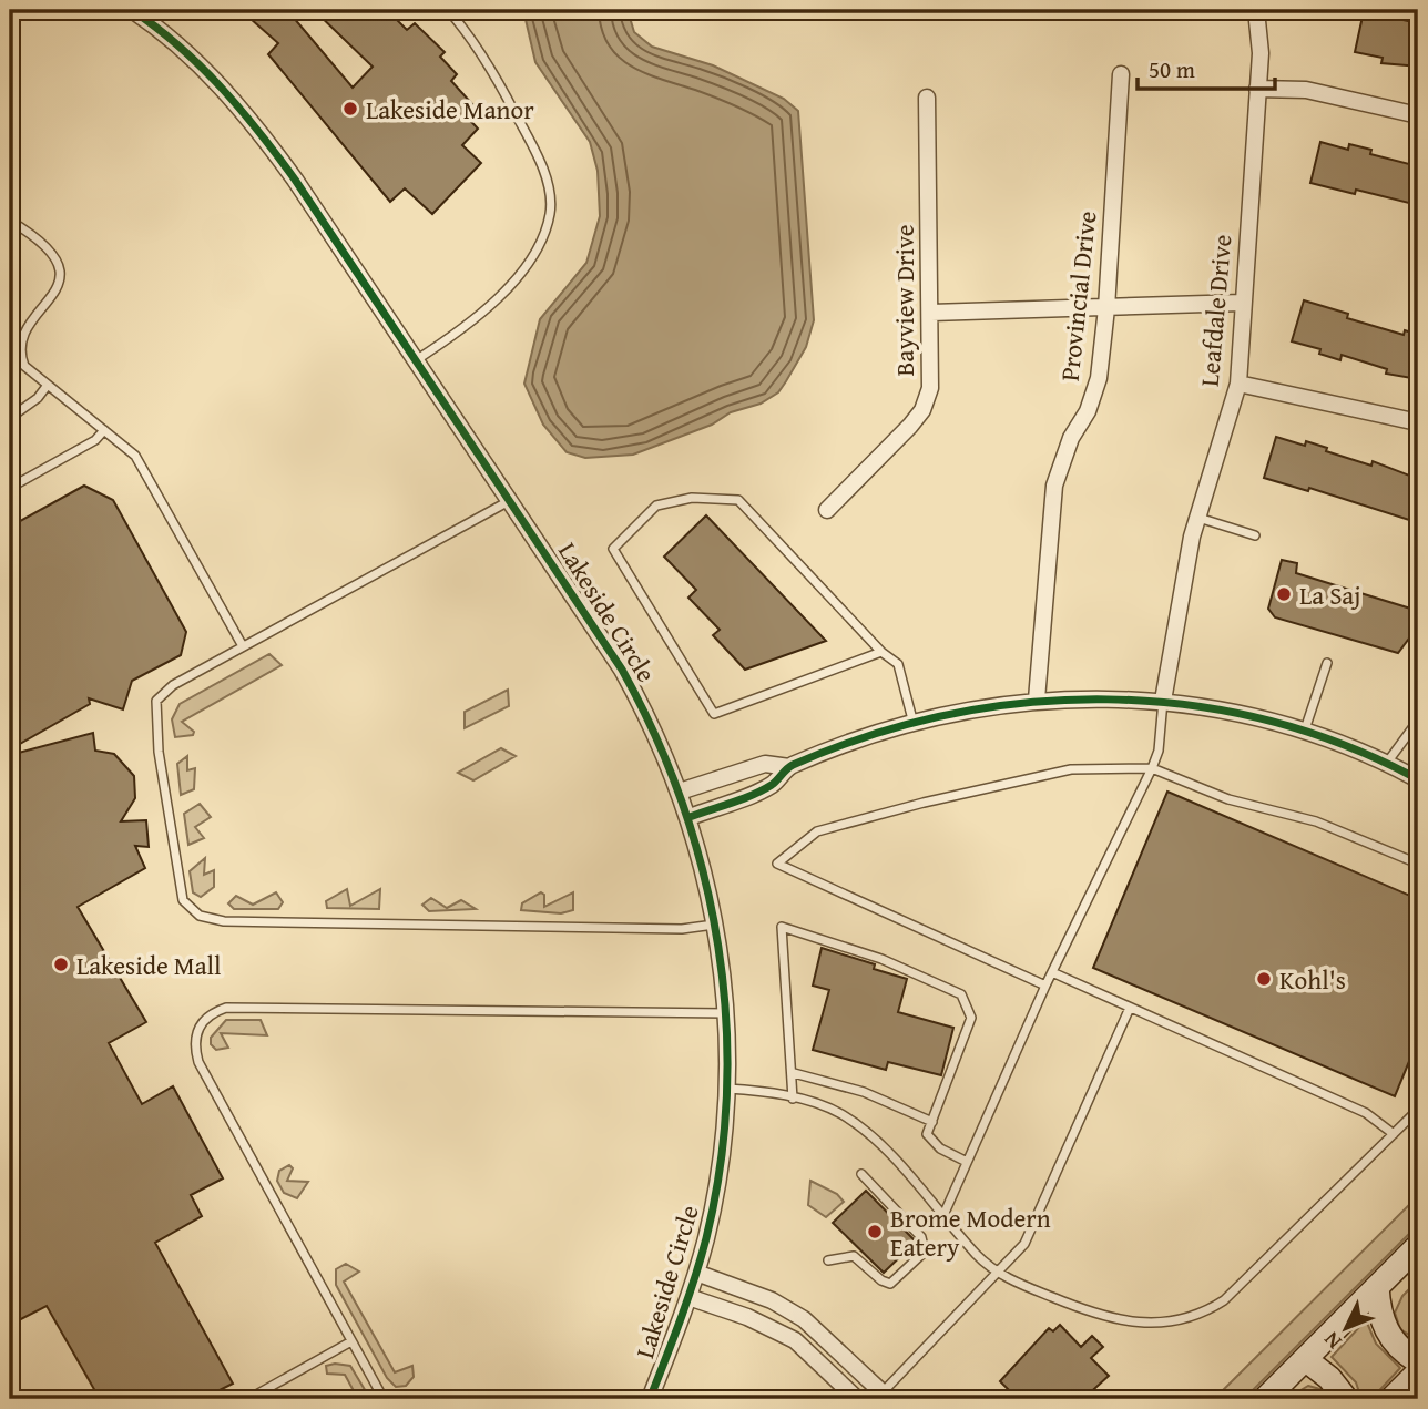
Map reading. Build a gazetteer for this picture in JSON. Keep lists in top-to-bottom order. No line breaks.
{"streets":{"street":["Provincial Drive","Bayview Drive","Leafdale Drive","Lakeside Circle"]},"places":["Lakeside Manor","La Saj","Lakeside Mall","Kohl's","Brome Modern Eatery"],"scale_bar":"50 m","north":"bottom left"}
